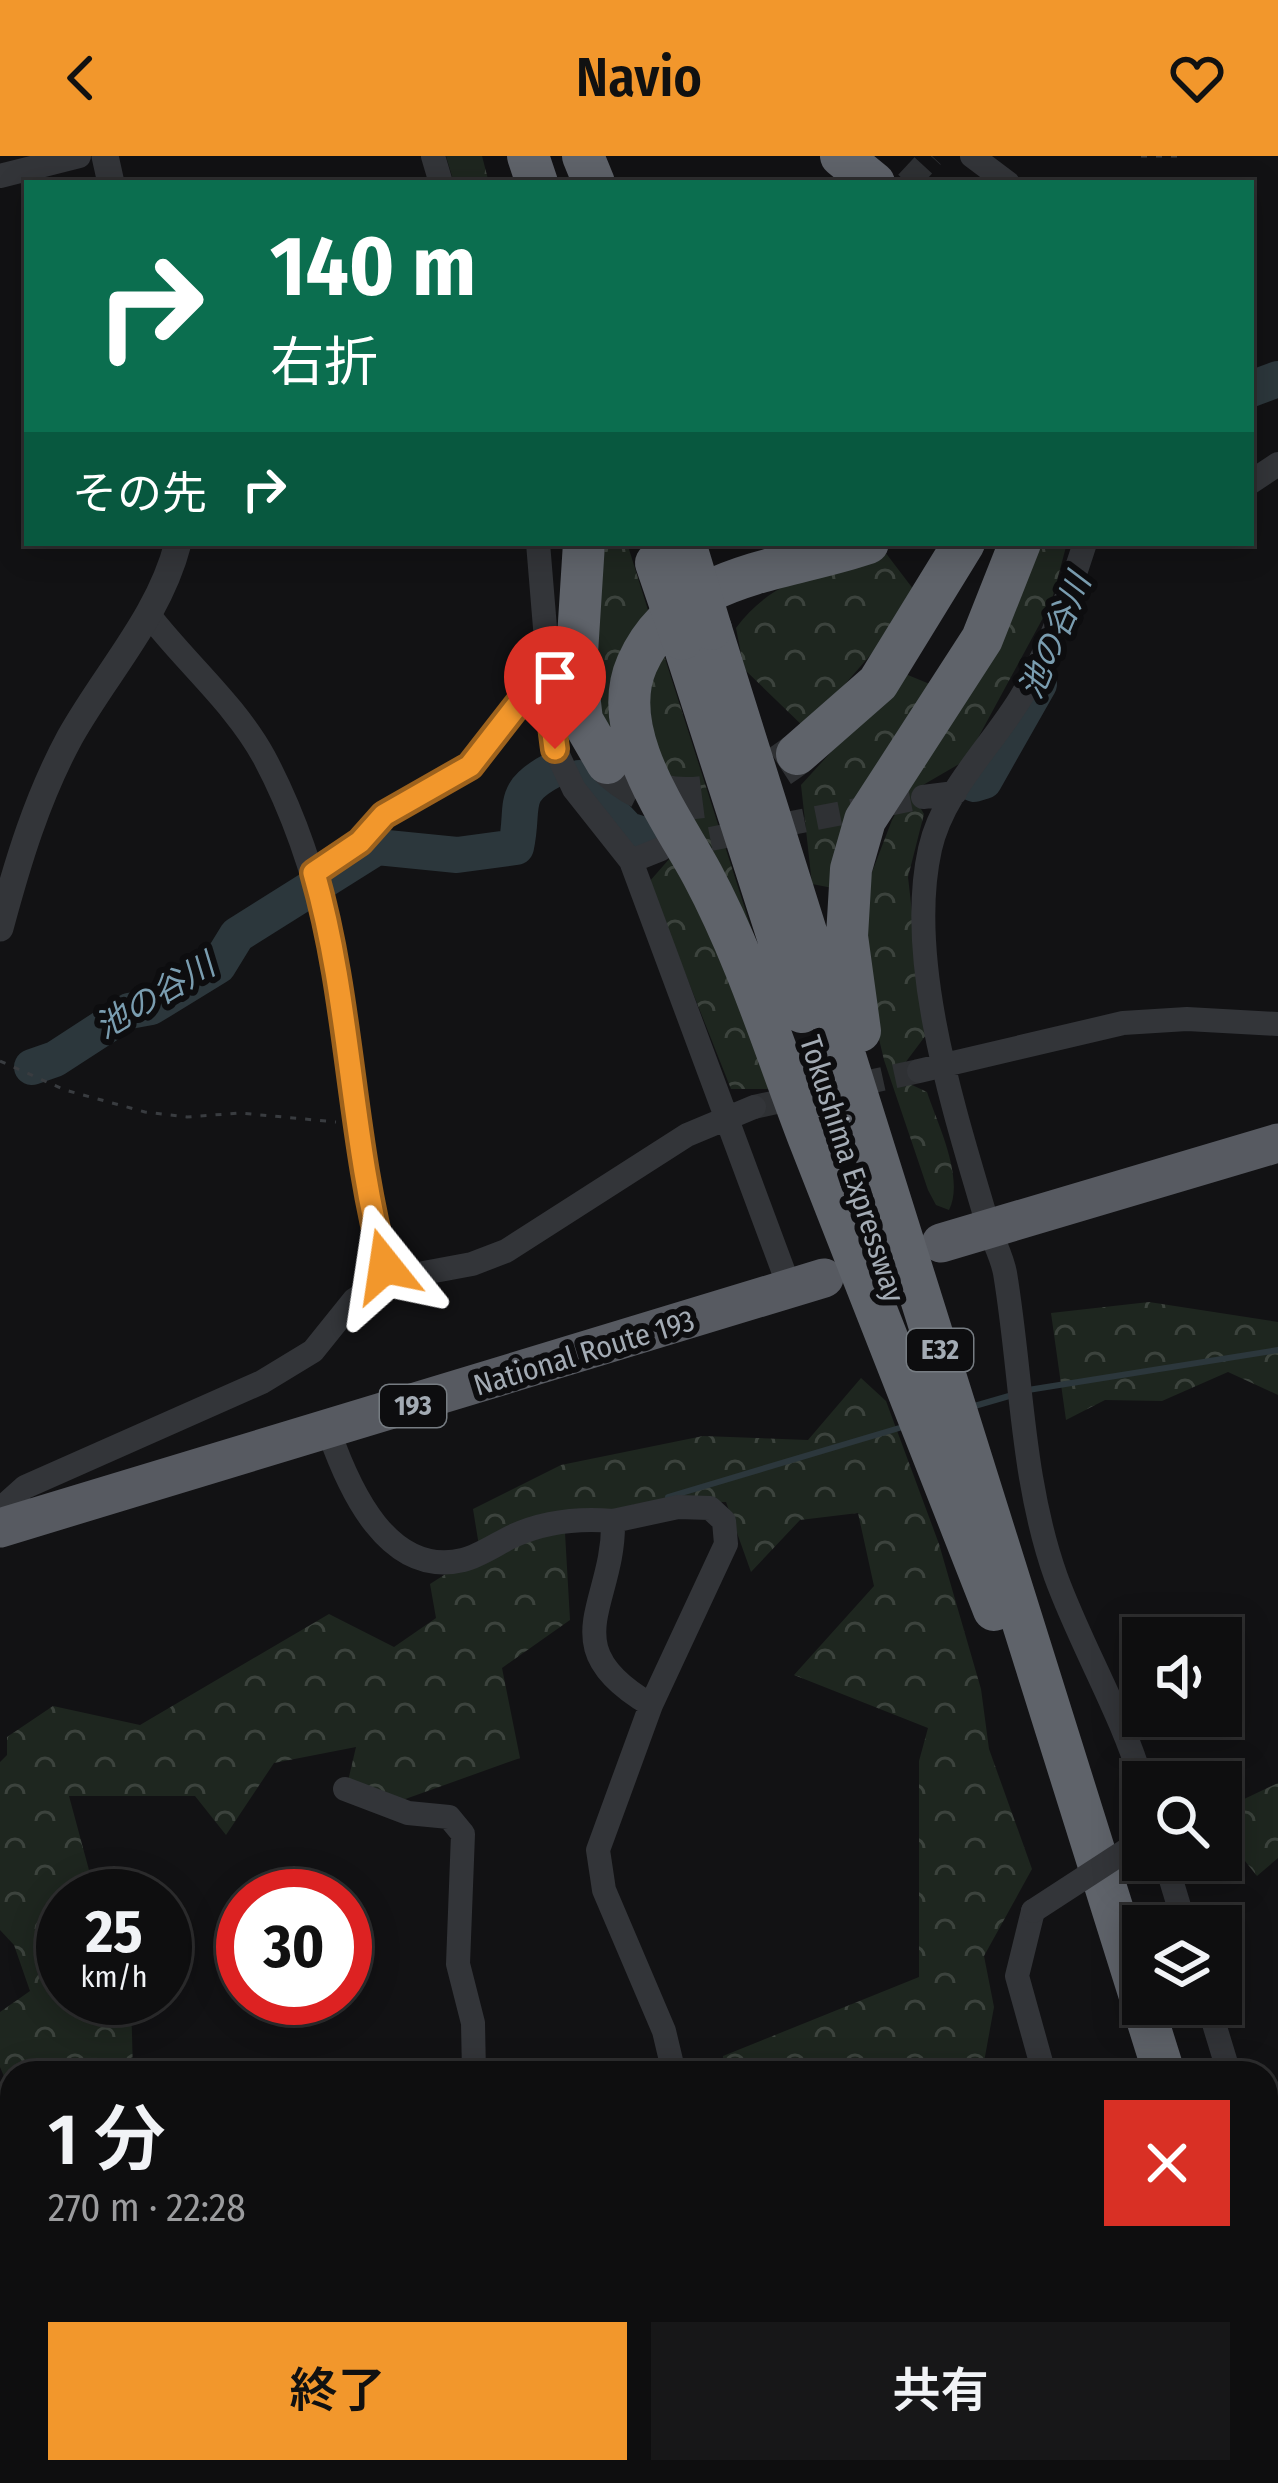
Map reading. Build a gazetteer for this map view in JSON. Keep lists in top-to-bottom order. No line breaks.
{"streets":{"highway":["Tokushima Expressway","E32","National Route 193","193"]},"water":["池の谷川"],"page":{"header":"Navio","turn":["140 m","右折"],"then":"その先","speed":"25 km/h","limit":"30","heading":["1 分","270 m · 22:28"],"buttons":["終了","共有"]}}
